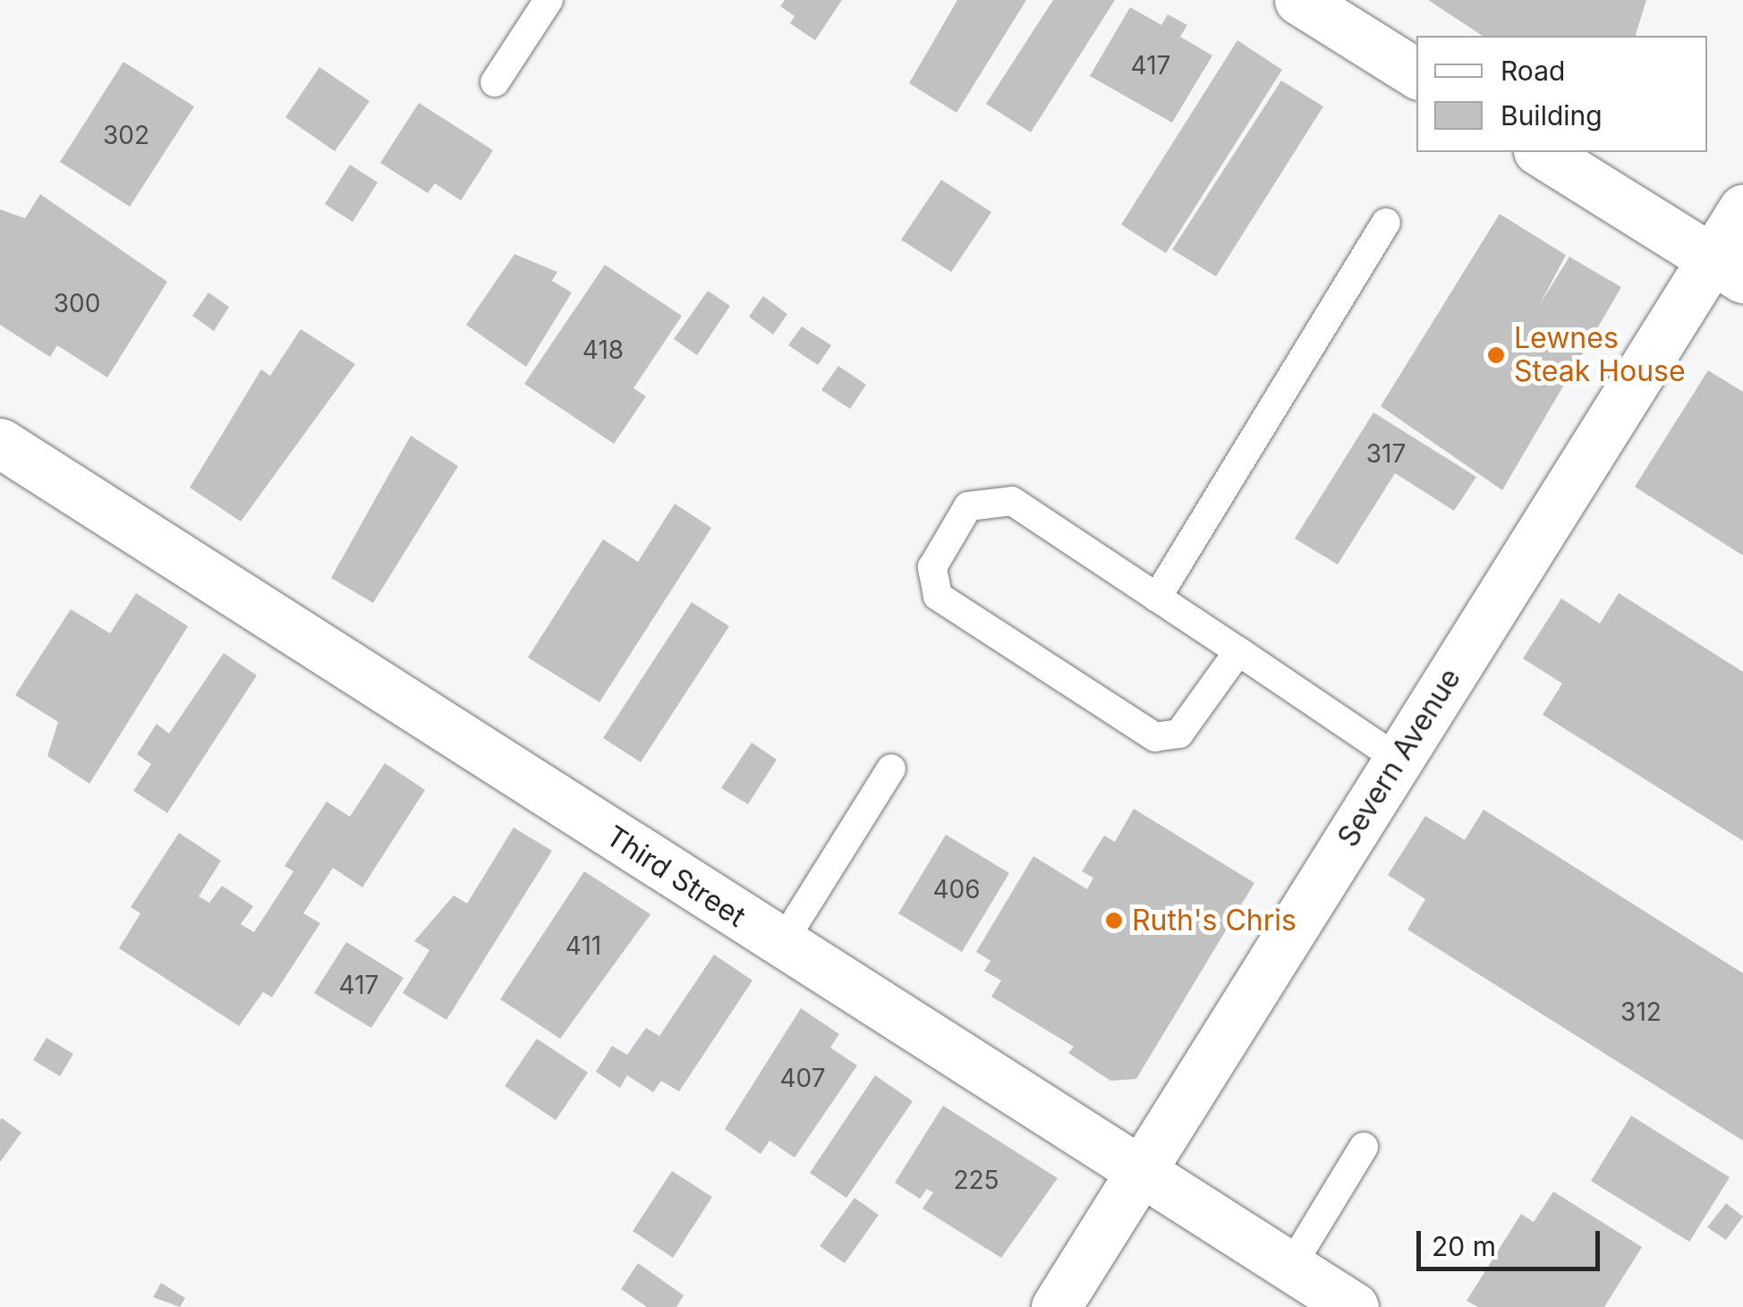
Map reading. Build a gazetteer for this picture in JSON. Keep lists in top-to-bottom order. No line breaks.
{"streets":{"street":["Severn Avenue","Third Street"]},"crossings":[["Severn Avenue","Third Street"]],"places":["Lewnes Steak House","Ruth's Chris"],"house_numbers":["417","302","300","418","317","406","411","417","312","407","225"],"legend":["Road","Building"],"scale_bar":"20 m"}
